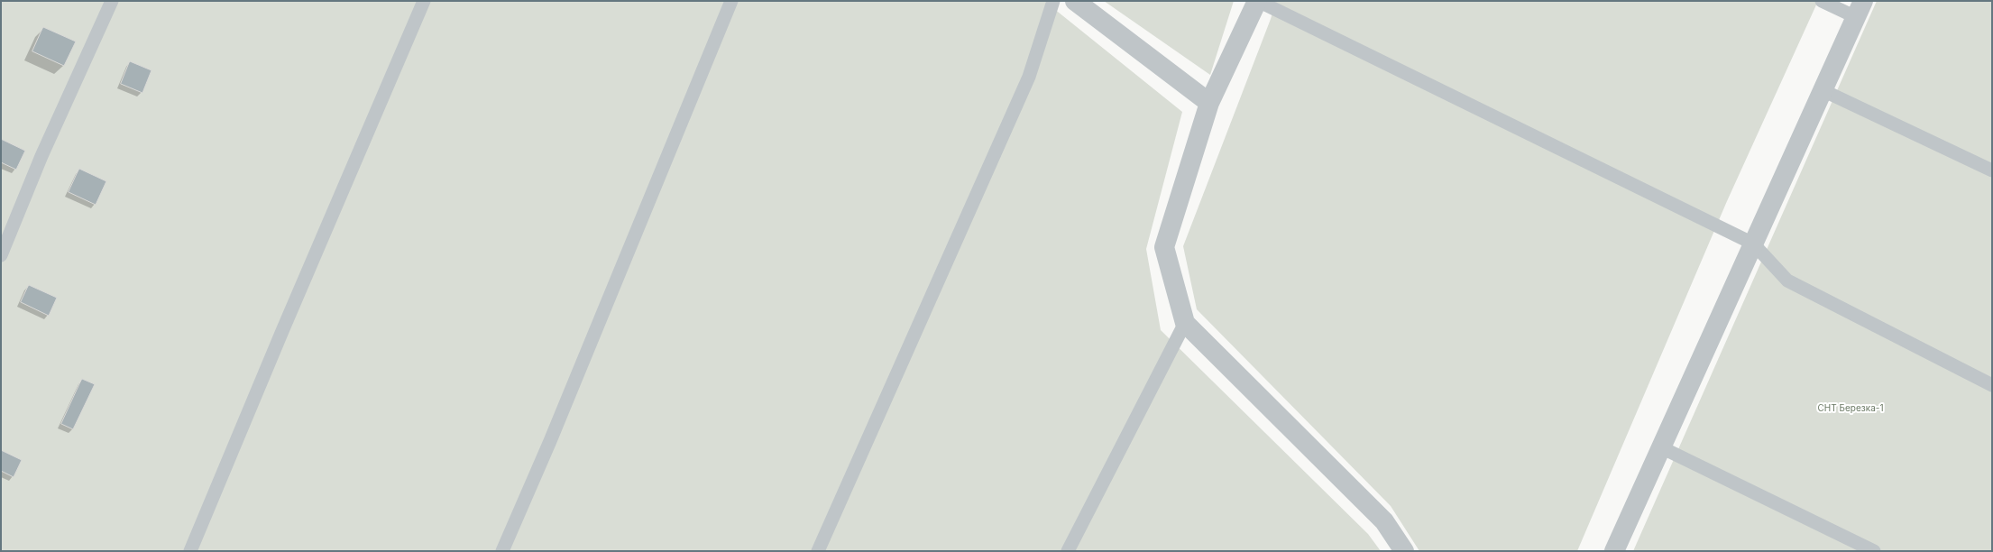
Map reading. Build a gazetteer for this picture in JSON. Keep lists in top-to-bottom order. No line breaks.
{"parks":["СНТ Березка-1"]}
